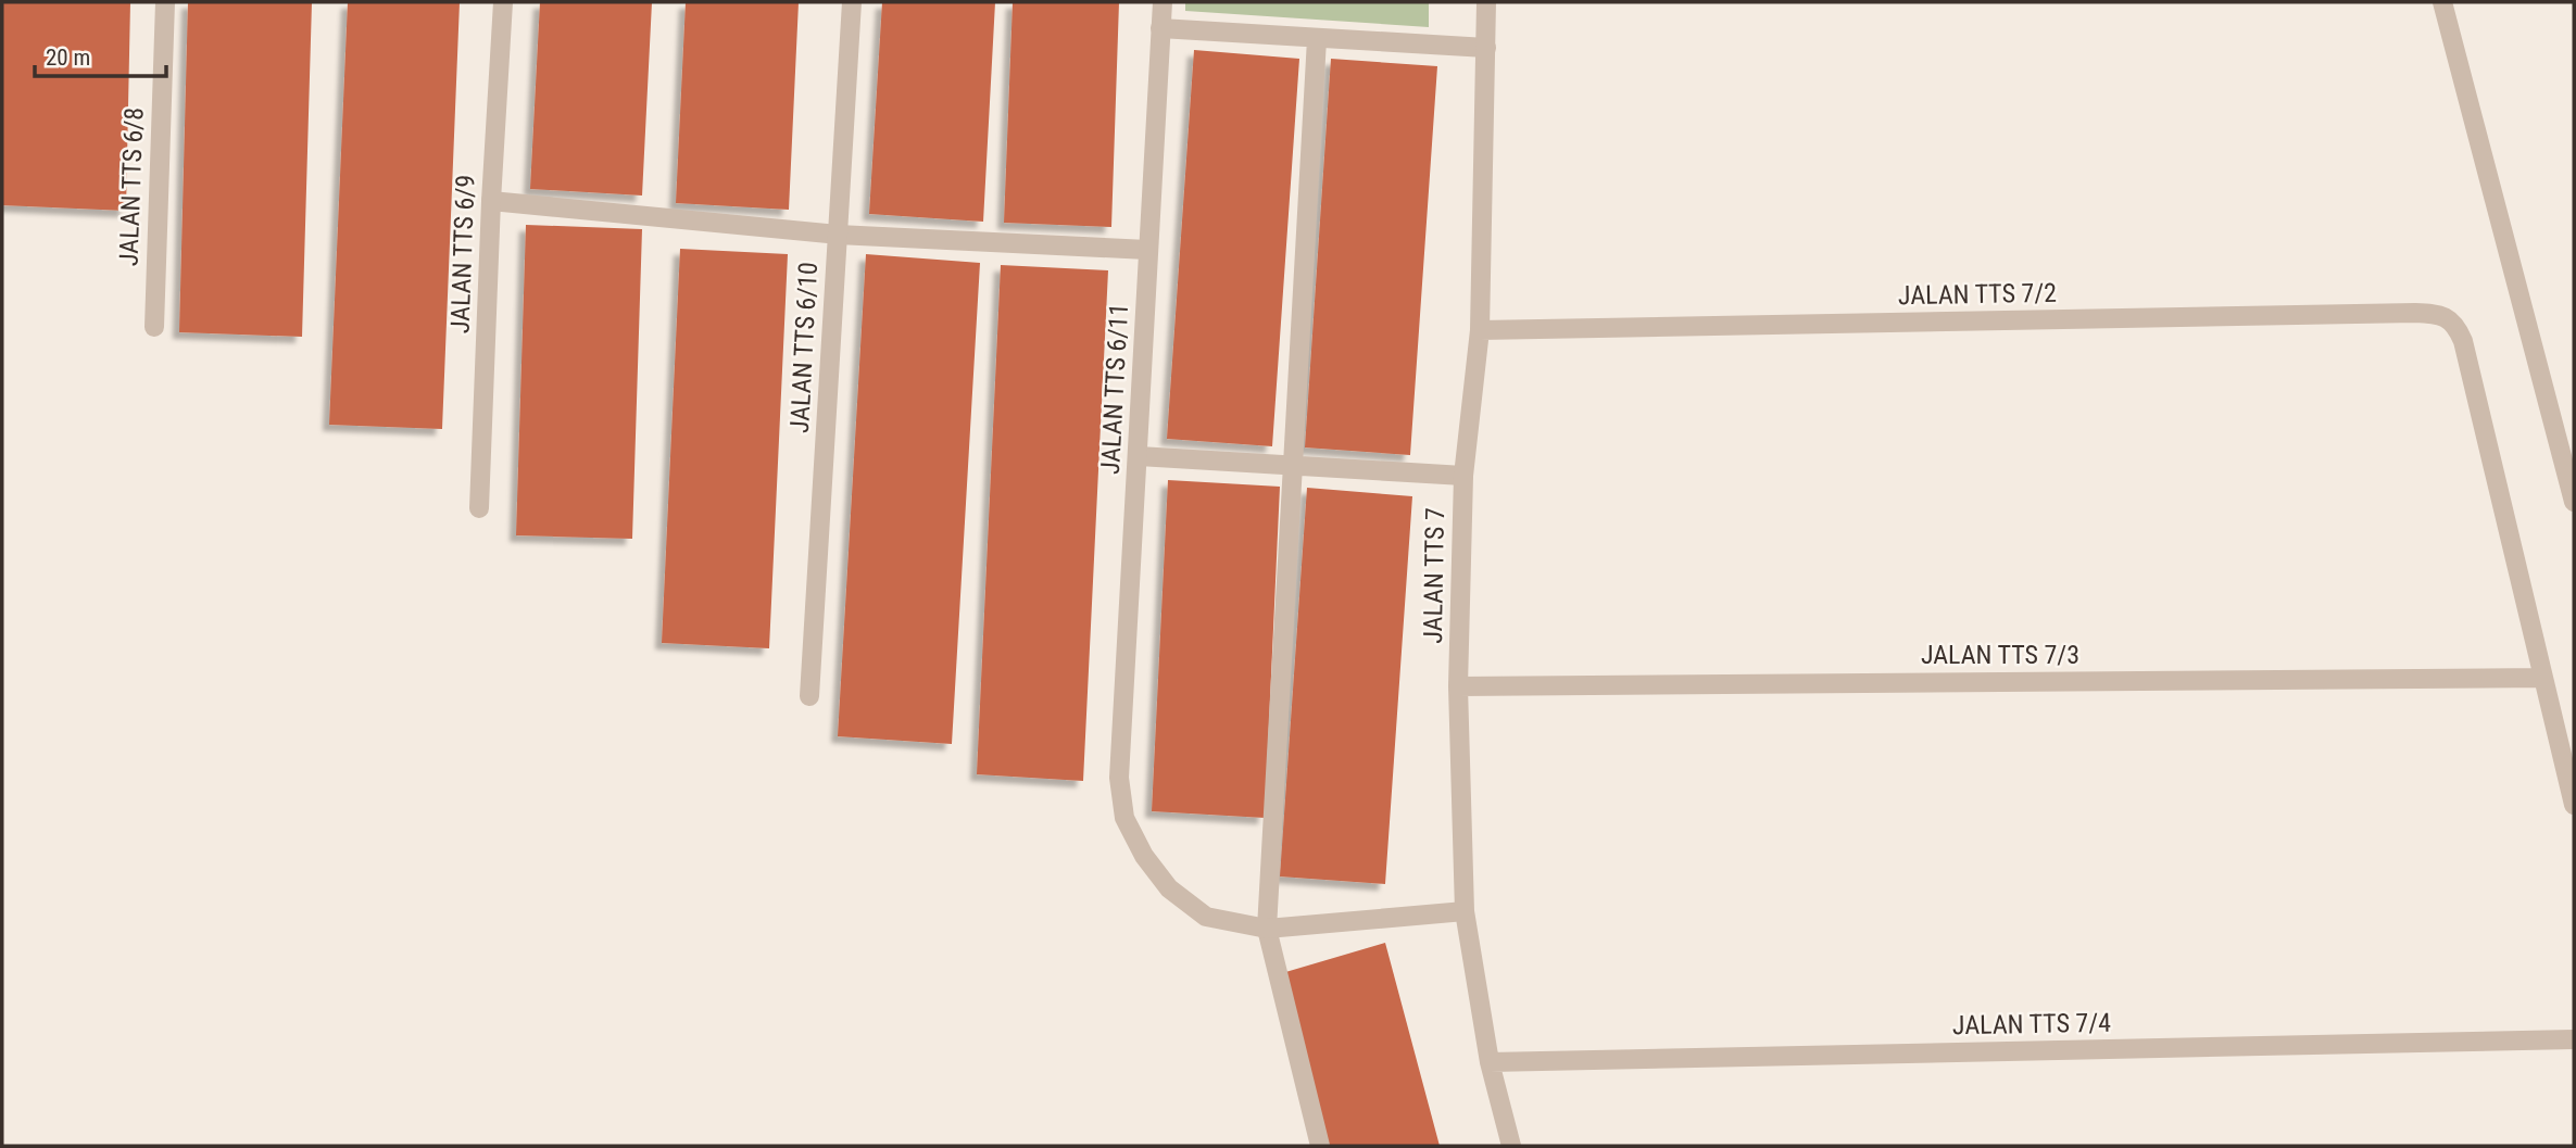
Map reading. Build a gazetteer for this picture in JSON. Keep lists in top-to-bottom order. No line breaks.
{"streets":{"street":["JALAN TTS 6/8","JALAN TTS 6/9","JALAN TTS 7/2","JALAN TTS 6/10","JALAN TTS 6/11","JALAN TTS 7","JALAN TTS 7/3","JALAN TTS 7/4"]},"crossings":[["JALAN TTS 7/2","JALAN TTS 7"],["JALAN TTS 7/2","JALAN TTS 7/3"],["JALAN TTS 6/11","JALAN TTS 7"],["JALAN TTS 7","JALAN TTS 7/3"],["JALAN TTS 7","JALAN TTS 7/4"]],"scale_bar":"20 m"}
